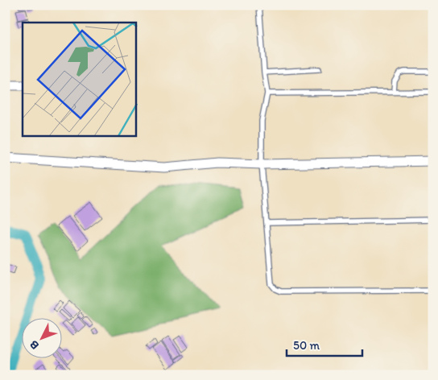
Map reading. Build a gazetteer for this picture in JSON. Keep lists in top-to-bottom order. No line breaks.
{"scale_bar":"50 m","north":"bottom left"}
